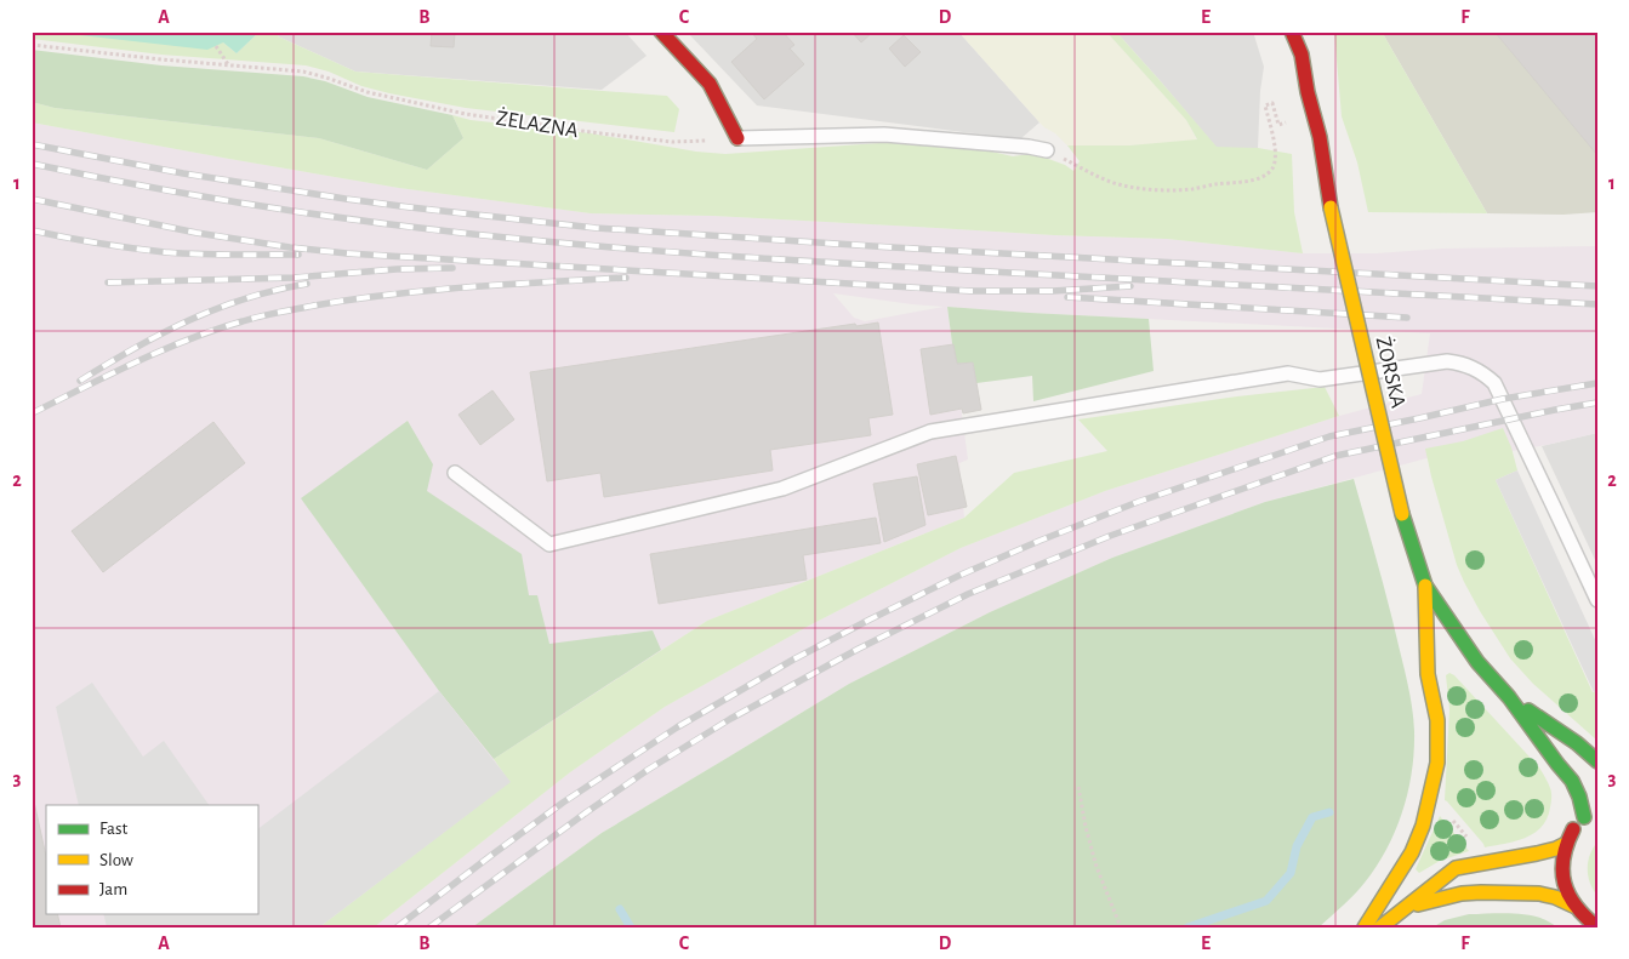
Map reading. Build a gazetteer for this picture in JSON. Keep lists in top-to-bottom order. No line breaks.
{"streets":{"main road":["ŻORSKA"],"path":["ŻELAZNA"]},"legend":["Fast","Slow","Jam"],"grid":{"columns":["A","B","C","D","E","F"],"rows":["1","2","3"]}}
